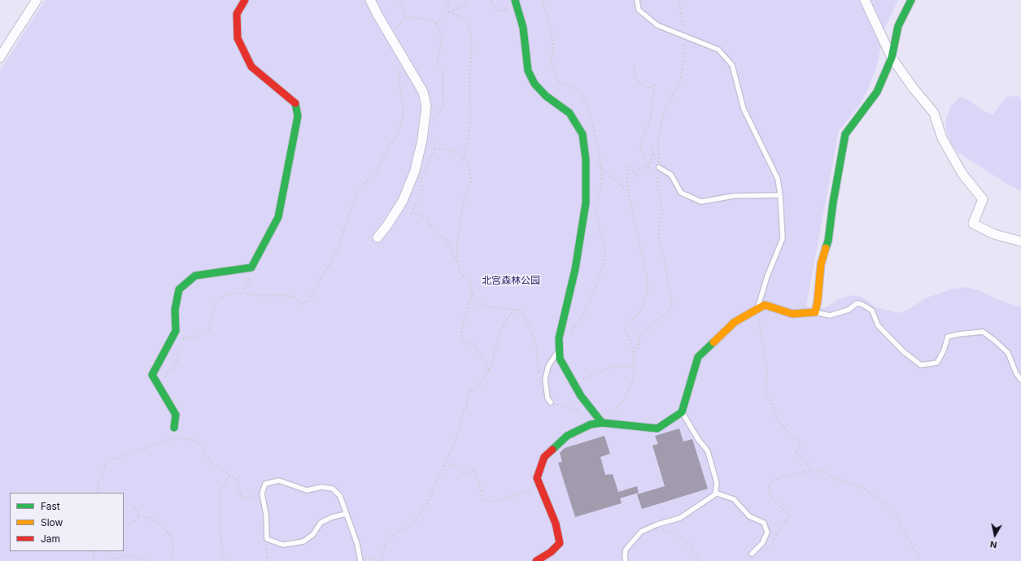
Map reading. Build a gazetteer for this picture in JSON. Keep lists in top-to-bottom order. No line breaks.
{"parks":["北宫森林公园"],"legend":["Fast","Slow","Jam"],"north":"bottom"}
